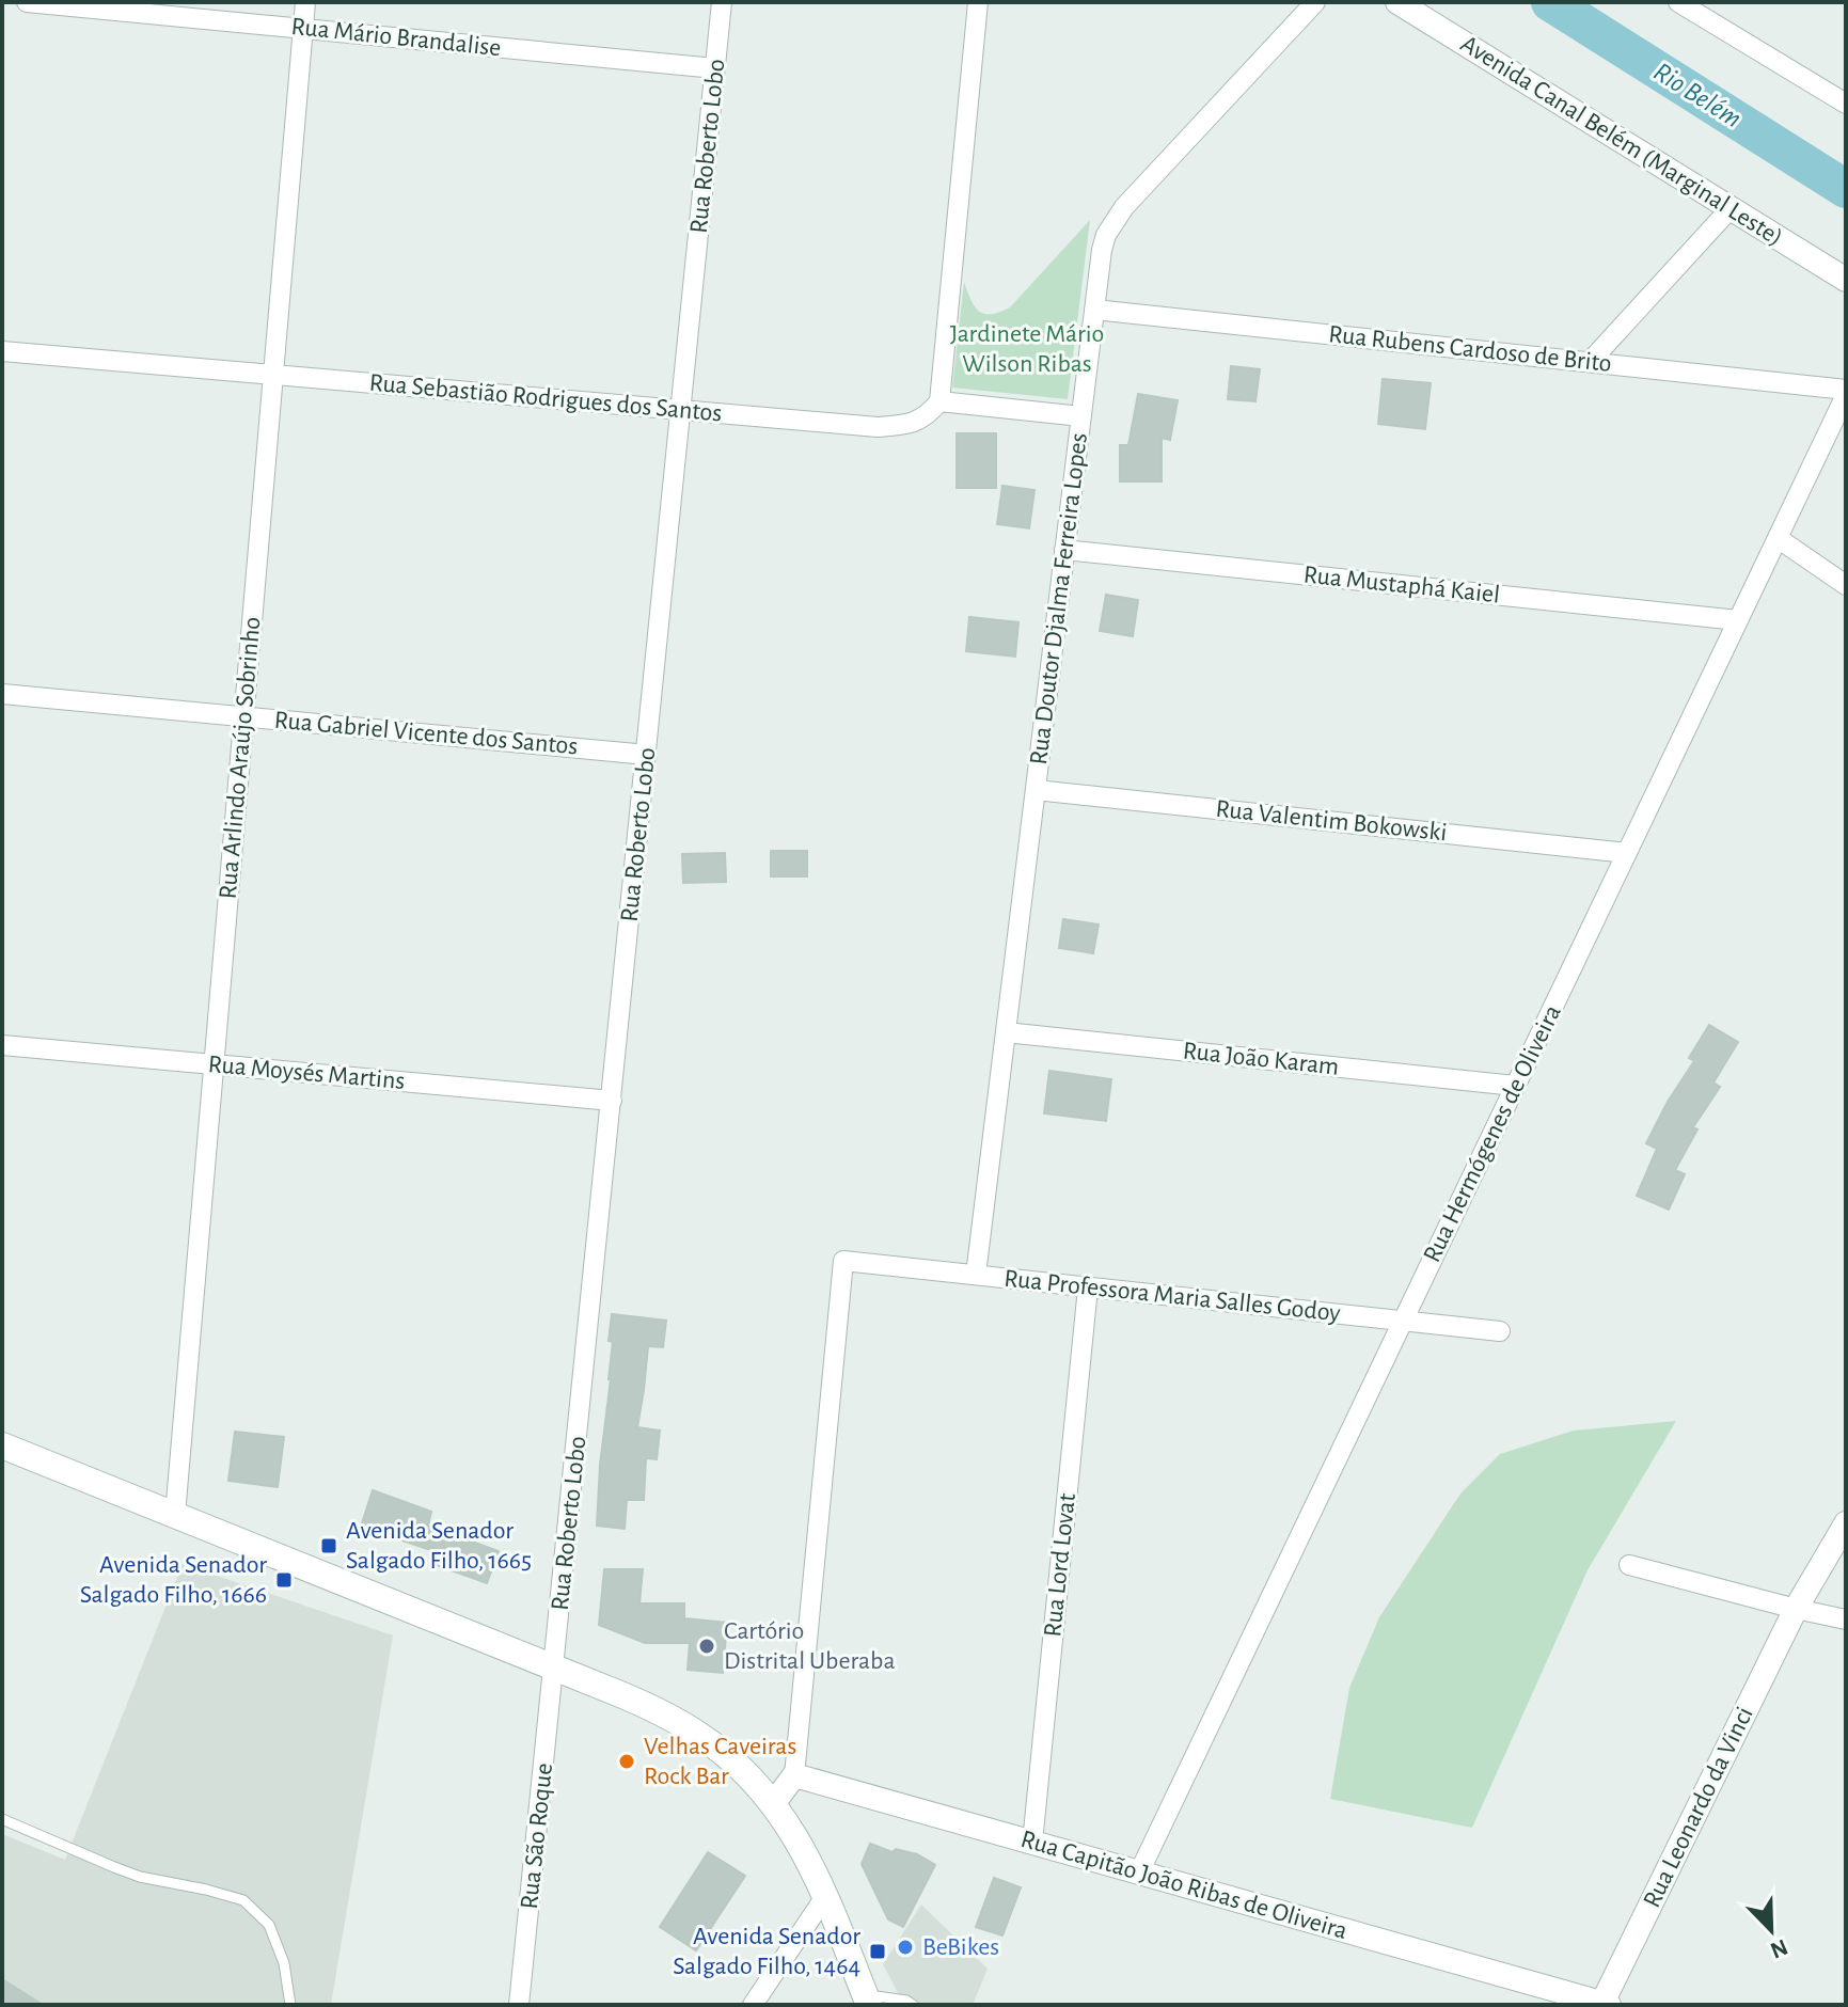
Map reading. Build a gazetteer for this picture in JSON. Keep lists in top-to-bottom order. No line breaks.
{"streets":{"street":["Rua Mário Brandalise","Avenida Canal Belém (Marginal Leste)","Rua Roberto Lobo","Rua Rubens Cardoso de Brito","Rua Sebastião Rodrigues dos Santos","Rua Mustaphá Kaiel","Rua Doutor Djalma Ferreira Lopes","Rua Gabriel Vicente dos Santos","Rua Arlindo Araújo Sobrinho","Rua Valentim Bokowski","Rua João Karam","Rua Moysés Martins","Rua Hermógenes de Oliveira","Rua Professora Maria Salles Godoy","Rua Lord Lovat","Rua Leonardo da Vinci","Rua São Roque","Rua Capitão João Ribas de Oliveira"]},"crossings":[["Rua Mário Brandalise","Rua Roberto Lobo"],["Rua Mário Brandalise","Rua Arlindo Araújo Sobrinho"],["Rua Roberto Lobo","Rua Sebastião Rodrigues dos Santos"],["Rua Roberto Lobo","Rua Gabriel Vicente dos Santos"],["Rua Roberto Lobo","Rua Moysés Martins"],["Rua Roberto Lobo","Rua São Roque"],["Rua Rubens Cardoso de Brito","Rua Doutor Djalma Ferreira Lopes"],["Rua Rubens Cardoso de Brito","Rua Hermógenes de Oliveira"],["Rua Sebastião Rodrigues dos Santos","Rua Arlindo Araújo Sobrinho"],["Rua Mustaphá Kaiel","Rua Doutor Djalma Ferreira Lopes"],["Rua Mustaphá Kaiel","Rua Hermógenes de Oliveira"],["Rua Doutor Djalma Ferreira Lopes","Rua Valentim Bokowski"],["Rua Doutor Djalma Ferreira Lopes","Rua João Karam"],["Rua Doutor Djalma Ferreira Lopes","Rua Professora Maria Salles Godoy"],["Rua Gabriel Vicente dos Santos","Rua Arlindo Araújo Sobrinho"],["Rua Arlindo Araújo Sobrinho","Rua Moysés Martins"],["Rua Valentim Bokowski","Rua Hermógenes de Oliveira"],["Rua João Karam","Rua Hermógenes de Oliveira"],["Rua Hermógenes de Oliveira","Rua Professora Maria Salles Godoy"],["Rua Hermógenes de Oliveira","Rua Capitão João Ribas de Oliveira"],["Rua Professora Maria Salles Godoy","Rua Lord Lovat"],["Rua Professora Maria Salles Godoy","Rua Capitão João Ribas de Oliveira"],["Rua Lord Lovat","Rua Capitão João Ribas de Oliveira"],["Rua Leonardo da Vinci","Rua Capitão João Ribas de Oliveira"]],"water":["Rio Belém"],"parks":["Jardinete Mário Wilson Ribas"],"places":{"transit":["Avenida Senador Salgado Filho, 1665","Avenida Senador Salgado Filho, 1666","Avenida Senador Salgado Filho, 1464"],"other":["Cartório Distrital Uberaba","Velhas Caveiras Rock Bar","BeBikes"]},"north":"bottom right"}
